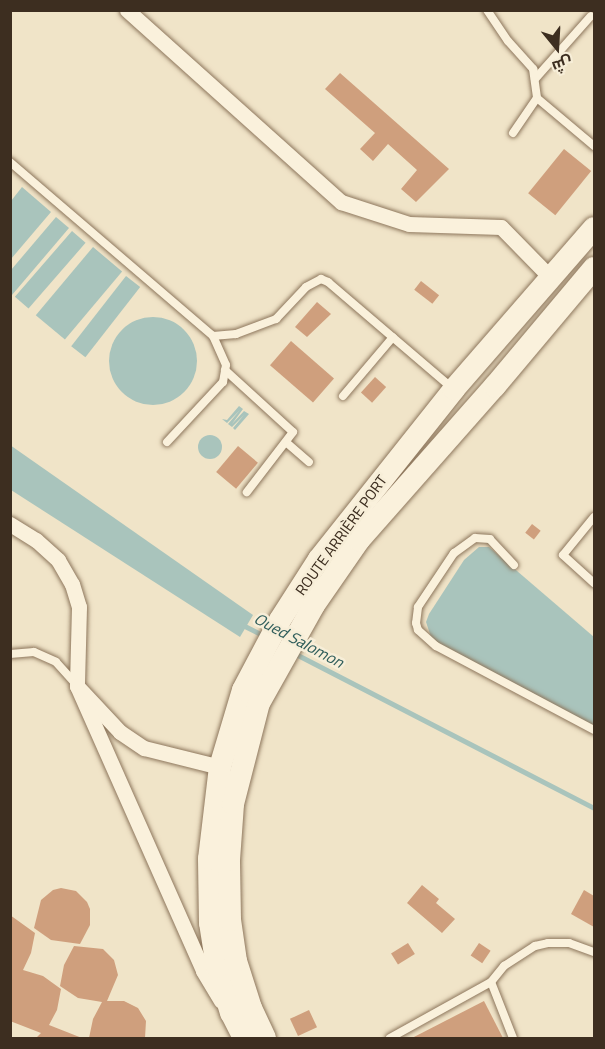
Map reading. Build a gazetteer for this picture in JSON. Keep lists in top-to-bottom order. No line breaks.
{"streets":{"street":["ROUTE ARRIÈRE PORT"]},"water":["Oued Salomon"],"north":"bottom"}
